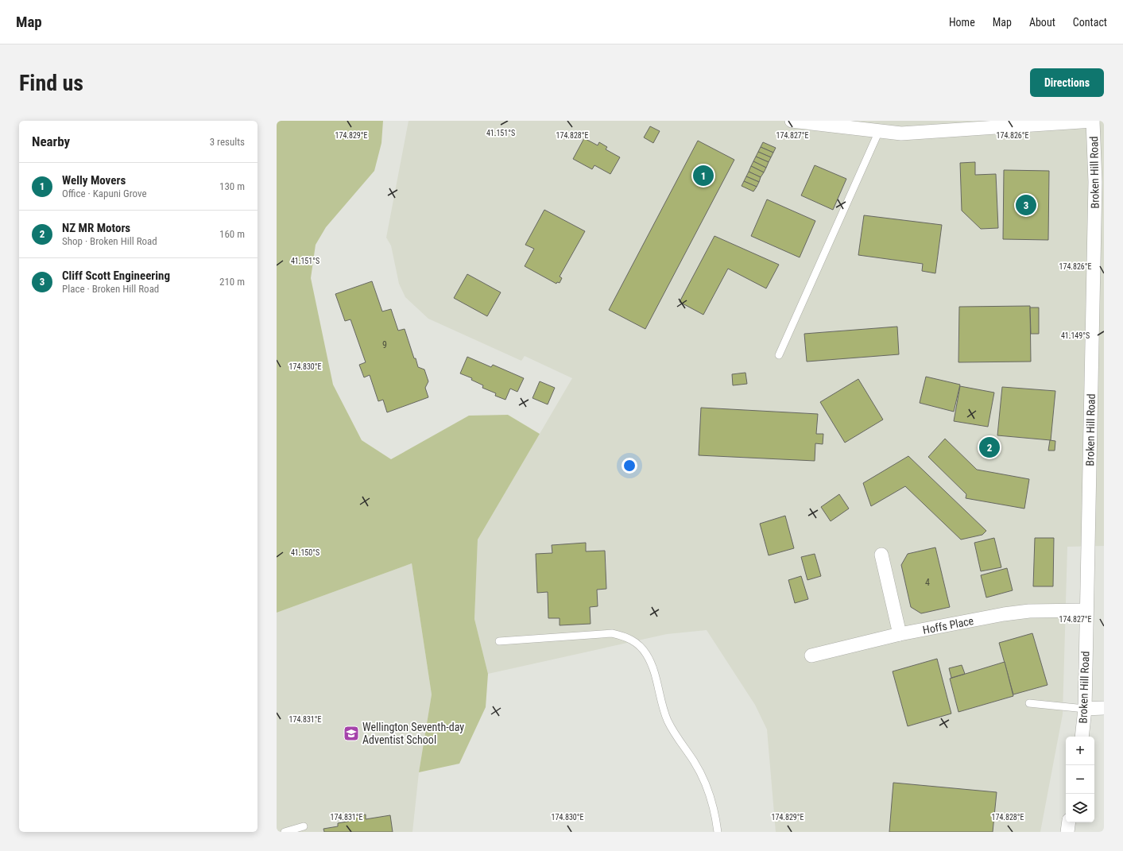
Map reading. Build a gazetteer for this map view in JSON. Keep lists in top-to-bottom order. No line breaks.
{"streets":{"street":["Broken Hill Road","Hoffs Place"]},"crossings":[["Broken Hill Road","Hoffs Place"]],"places":{"school or university":["Wellington Seventh-day Adventist School"]},"house_numbers":["9","4"],"page":{"header":"Map","nav":["Home","Map","About","Contact"],"buttons":"Directions","title":"Find us","heading":["Nearby","3 results"],"list":[{"mark":"1","name":"Welly Movers","note":"Office · Kapuni Grove","value":"130 m"},{"mark":"2","name":"NZ MR Motors","note":"Shop · Broken Hill Road","value":"160 m"},{"mark":"3","name":"Cliff Scott Engineering","note":"Place · Broken Hill Road","value":"210 m"}],"pins":["1","3","2"],"map_buttons":["+","−"]},"coordinates":["41.151°S","174.829°E","174.828°E","174.827°E","174.826°E","41.149°S","174.830°E","41.150°S","174.831°E"]}
